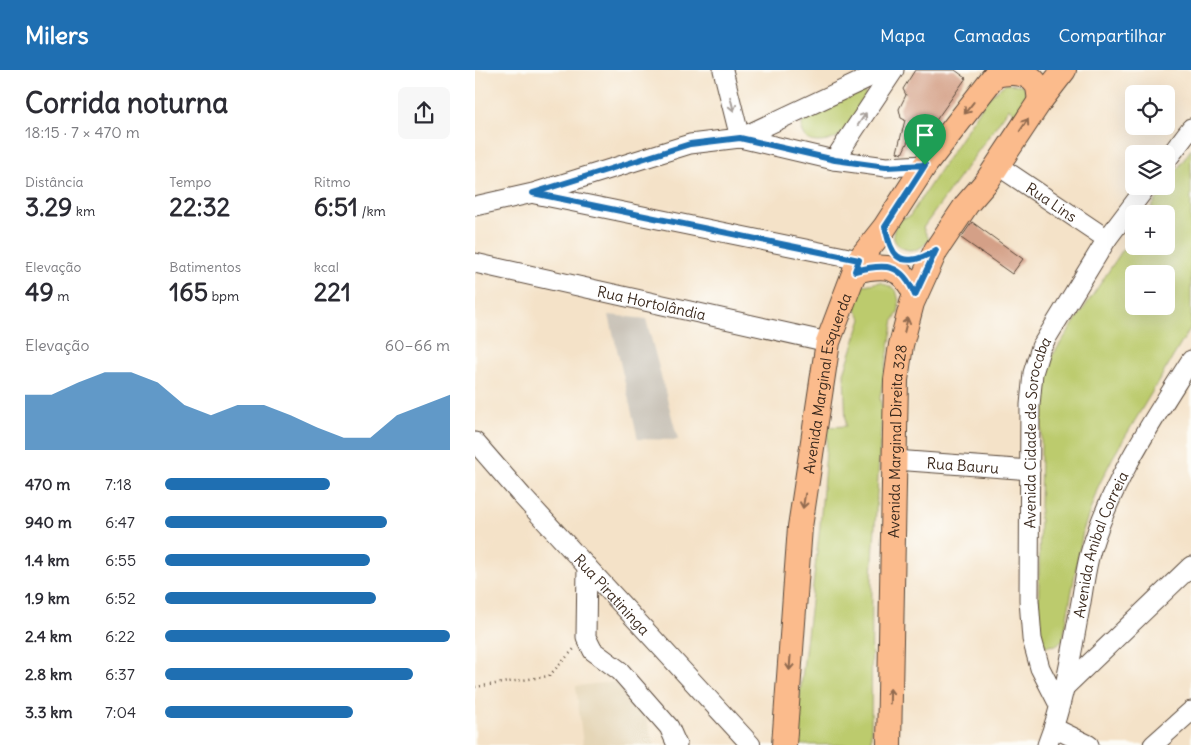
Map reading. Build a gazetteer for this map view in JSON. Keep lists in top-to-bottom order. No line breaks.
{"streets":{"main road":["Avenida Marginal Esquerda","Avenida Marginal Direita 328"],"street":["Rua Lins","Rua Hortolândia","Avenida Cidade de Sorocaba","Rua Bauru","Avenida Anibal Correia","Rua Piratininga"]},"crossings":[["Rua Lins","Avenida Cidade de Sorocaba"],["Rua Lins","Avenida Marginal Direita 328"],["Rua Hortolândia","Avenida Marginal Esquerda"],["Avenida Cidade de Sorocaba","Rua Bauru"],["Avenida Cidade de Sorocaba","Avenida Anibal Correia"],["Avenida Marginal Direita 328","Rua Bauru"]],"one_way":["Avenida Marginal Esquerda","Avenida Marginal Direita 328"],"page":{"header":"Milers","nav":["Mapa","Camadas","Compartilhar"],"heading":["Corrida noturna","18:15 · 7 × 470 m"],"map_buttons":["+","−"],"stats":[["Distância","3.29 km"],["Tempo","22:32"],["Ritmo","6:51 /km"],["Elevação","49 m"],["Batimentos","165 bpm"],["kcal","221"]],"chart":["Elevação","60–66 m"],"list":[{"name":"470 m","note":"7:18"},{"name":"940 m","note":"6:47"},{"name":"1.4 km","note":"6:55"},{"name":"1.9 km","note":"6:52"},{"name":"2.4 km","note":"6:22"},{"name":"2.8 km","note":"6:37"},{"name":"3.3 km","note":"7:04"}]}}
